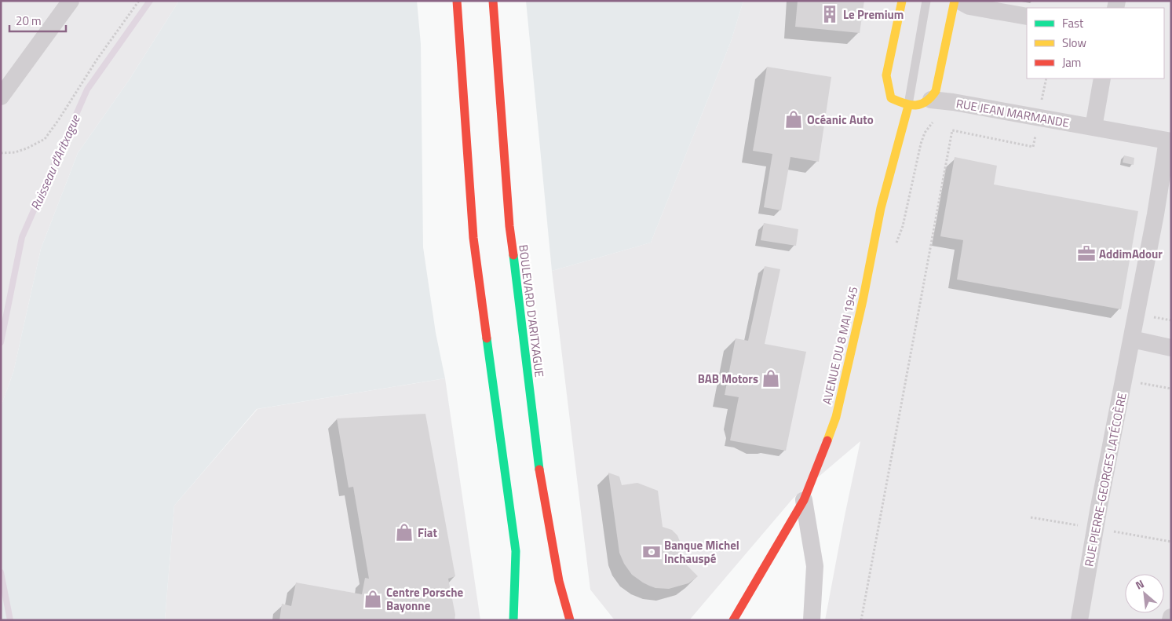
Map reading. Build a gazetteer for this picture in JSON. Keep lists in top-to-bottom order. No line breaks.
{"streets":{"main road":["BOULEVARD D'ARITXAGUE","AVENUE DU 8 MAI 1945"],"street":["RUE JEAN MARMANDE","RUE PIERRE-GEORGES LATÉCOÈRE"]},"crossings":[["RUE JEAN MARMANDE","RUE PIERRE-GEORGES LATÉCOÈRE"]],"water":["Ruisseau d'Aritxague"],"places":{"building":["Le Premium"],"shop":["Océanic Auto","BAB Motors","Fiat","Centre Porsche Bayonne"],"office":["AddimAdour"],"bank":["Banque Michel Inchauspé"]},"legend":["Fast","Slow","Jam"],"scale_bar":"20 m","north":"top left"}
